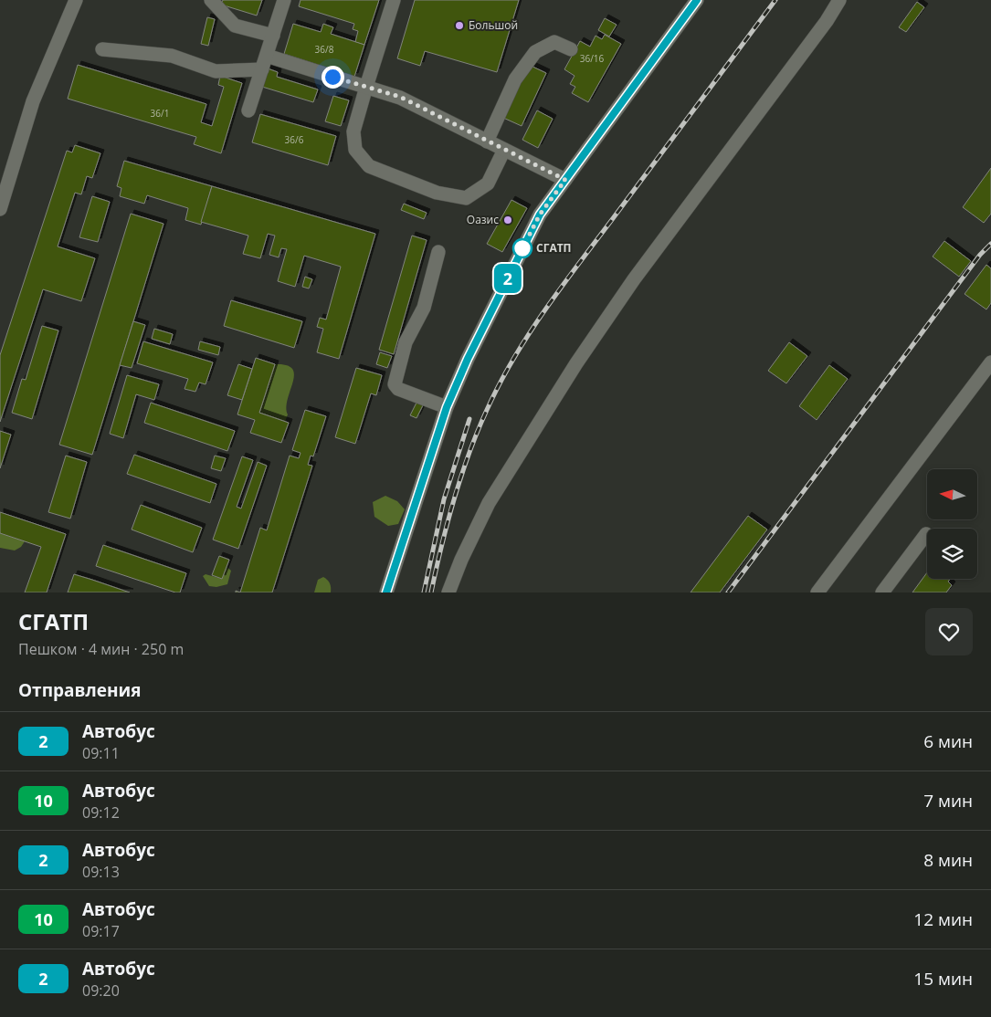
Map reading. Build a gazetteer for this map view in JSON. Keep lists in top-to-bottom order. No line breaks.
{"places":["Большой","Оазис","СГАТП"],"lines":["bus line 2"],"house_numbers":["36/8","36/16","36/1","36/6"],"north":"left","page":{"on_map":"2","heading":[["СГАТП","Пешком · 4 мин · 250 m"],"Отправления"],"list":[{"mark":"2","name":"Автобус","note":"09:11","value":"6 мин"},{"mark":"10","name":"Автобус","note":"09:12","value":"7 мин"},{"mark":"2","name":"Автобус","note":"09:13","value":"8 мин"},{"mark":"10","name":"Автобус","note":"09:17","value":"12 мин"},{"mark":"2","name":"Автобус","note":"09:20","value":"15 мин"}]}}
